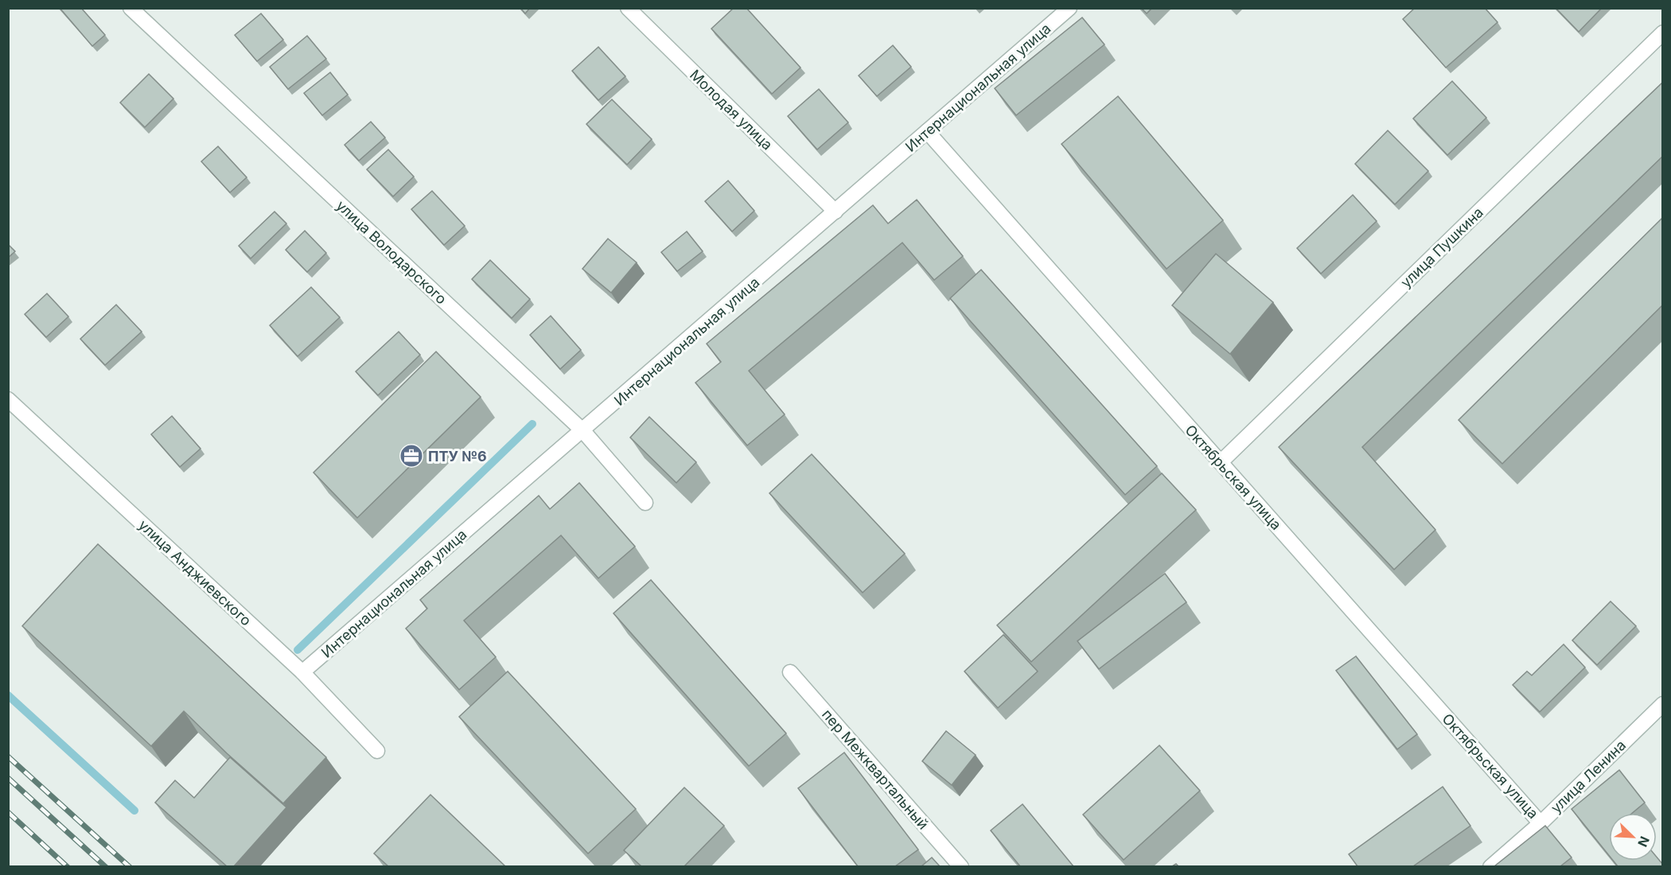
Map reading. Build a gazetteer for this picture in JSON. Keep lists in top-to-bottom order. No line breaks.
{"streets":{"street":["Интернациональная улица","Молодая улица","улица Пушкина","улица Володарского","Октябрьская улица","улица Анджиевского","пер Межквартальный","улица Ленина"]},"crossings":[["Интернациональная улица","Молодая улица"],["Интернациональная улица","улица Володарского"],["Интернациональная улица","Октябрьская улица"],["Интернациональная улица","улица Анджиевского"],["улица Пушкина","Октябрьская улица"],["Октябрьская улица","улица Ленина"]],"places":{"office":["ПТУ №6"]},"north":"bottom right"}
